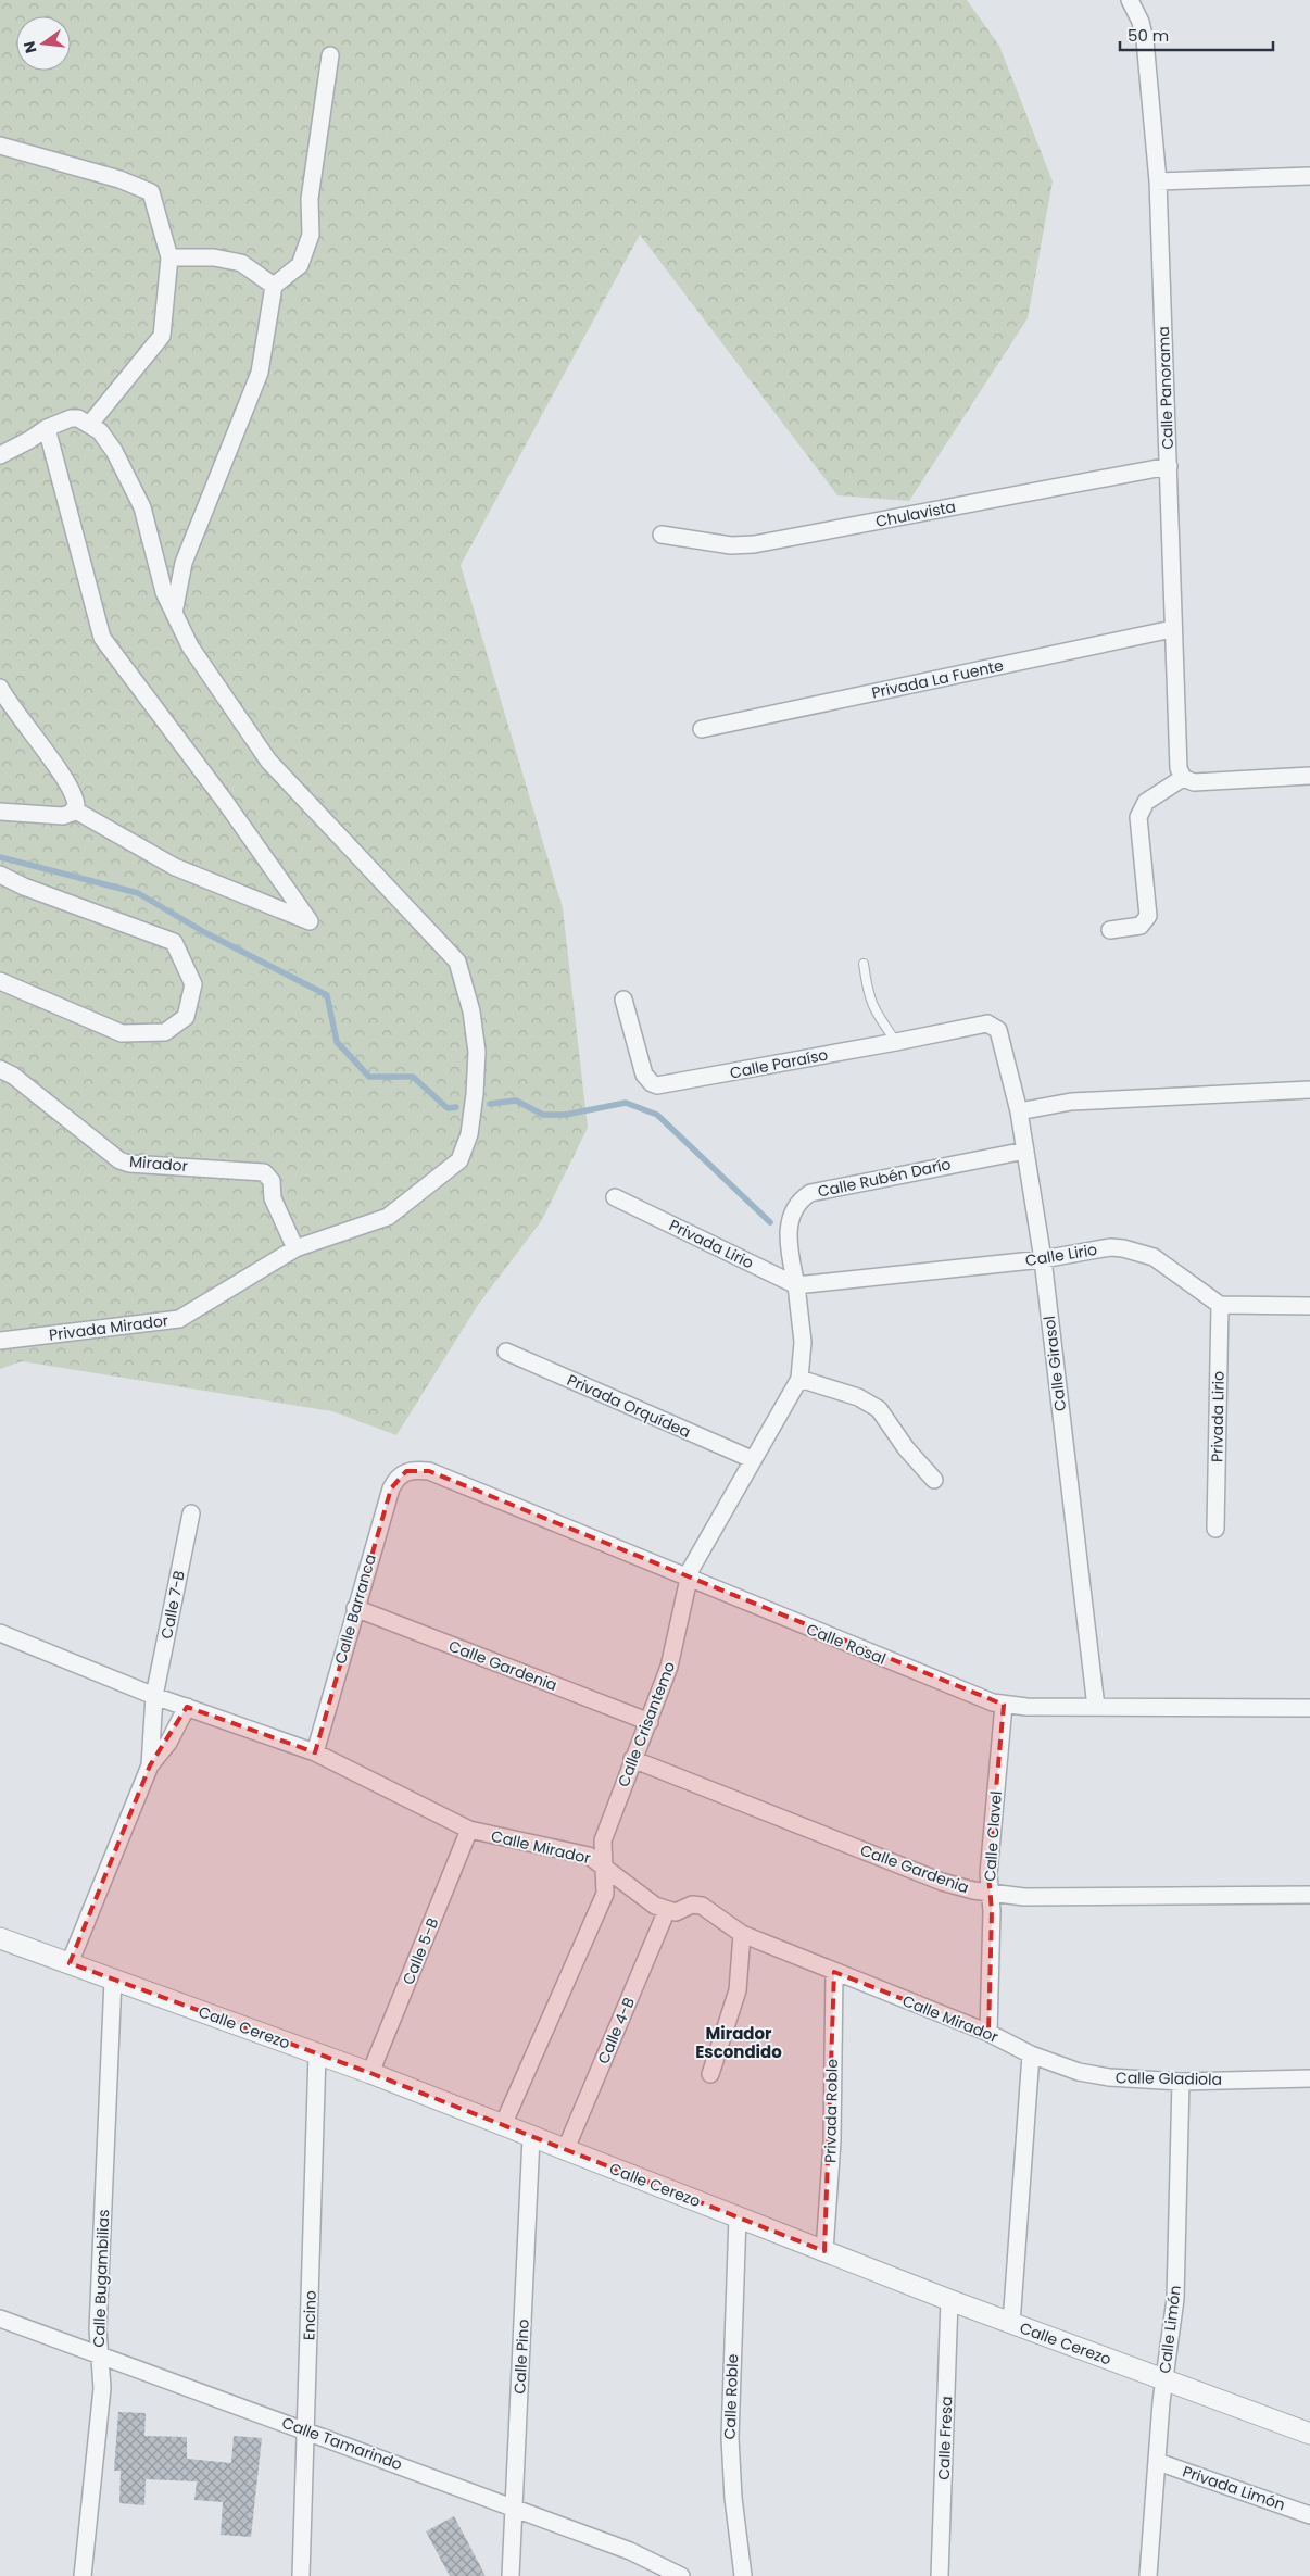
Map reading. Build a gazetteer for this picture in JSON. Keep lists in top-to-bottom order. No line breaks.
{"streets":{"street":["Calle Panorama","Chulavista","Privada La Fuente","Calle Paraíso","Mirador","Calle Rubén Darío","Privada Lirio","Calle Lirio","Privada Mirador","Calle Girasol","Privada Orquídea","Calle 7-B","Calle Barranca","Calle Rosal","Calle Gardenia","Calle Crisantemo","Calle Clavel","Calle Mirador","Calle 5-B","Calle Cerezo","Calle 4-B","Calle Gladiola","Privada Roble","Calle Bugambilias","Encino","Calle Limón","Calle Pino","Calle Roble","Calle Fresa","Calle Tamarindo","Privada Limón"]},"crossings":[["Calle Panorama","Chulavista"],["Calle Panorama","Privada La Fuente"],["Calle Paraíso","Calle Girasol"],["Mirador","Privada Mirador"],["Calle Rubén Darío","Privada Lirio"],["Calle Rubén Darío","Calle Lirio"],["Calle Rubén Darío","Calle Girasol"],["Calle Rubén Darío","Calle Crisantemo"],["Privada Lirio","Calle Lirio"],["Privada Lirio","Calle Crisantemo"],["Calle Lirio","Calle Girasol"],["Calle Lirio","Calle Crisantemo"],["Calle Girasol","Calle Rosal"],["Privada Orquídea","Calle Crisantemo"],["Calle Barranca","Calle Rosal"],["Calle Barranca","Calle Gardenia"],["Calle Barranca","Calle Mirador"],["Calle Rosal","Calle Crisantemo"],["Calle Rosal","Calle Clavel"],["Calle Gardenia","Calle Crisantemo"],["Calle Gardenia","Calle Clavel"],["Calle Crisantemo","Calle Mirador"],["Calle Crisantemo","Calle Cerezo"],["Calle Clavel","Calle Mirador"],["Calle Mirador","Calle 5-B"],["Calle Mirador","Calle 4-B"],["Calle Mirador","Calle Gladiola"],["Calle Mirador","Privada Roble"],["Calle 5-B","Calle Cerezo"],["Calle Cerezo","Calle 4-B"],["Calle Cerezo","Privada Roble"],["Calle Cerezo","Calle Bugambilias"],["Calle Cerezo","Encino"],["Calle Cerezo","Calle Limón"],["Calle Cerezo","Calle Pino"],["Calle Cerezo","Calle Roble"],["Calle Cerezo","Calle Fresa"],["Calle Gladiola","Calle Limón"],["Calle Bugambilias","Calle Tamarindo"],["Encino","Calle Tamarindo"],["Calle Limón","Privada Limón"],["Calle Pino","Calle Tamarindo"]],"districts":["Mirador Escondido"],"scale_bar":"50 m","north":"left"}
